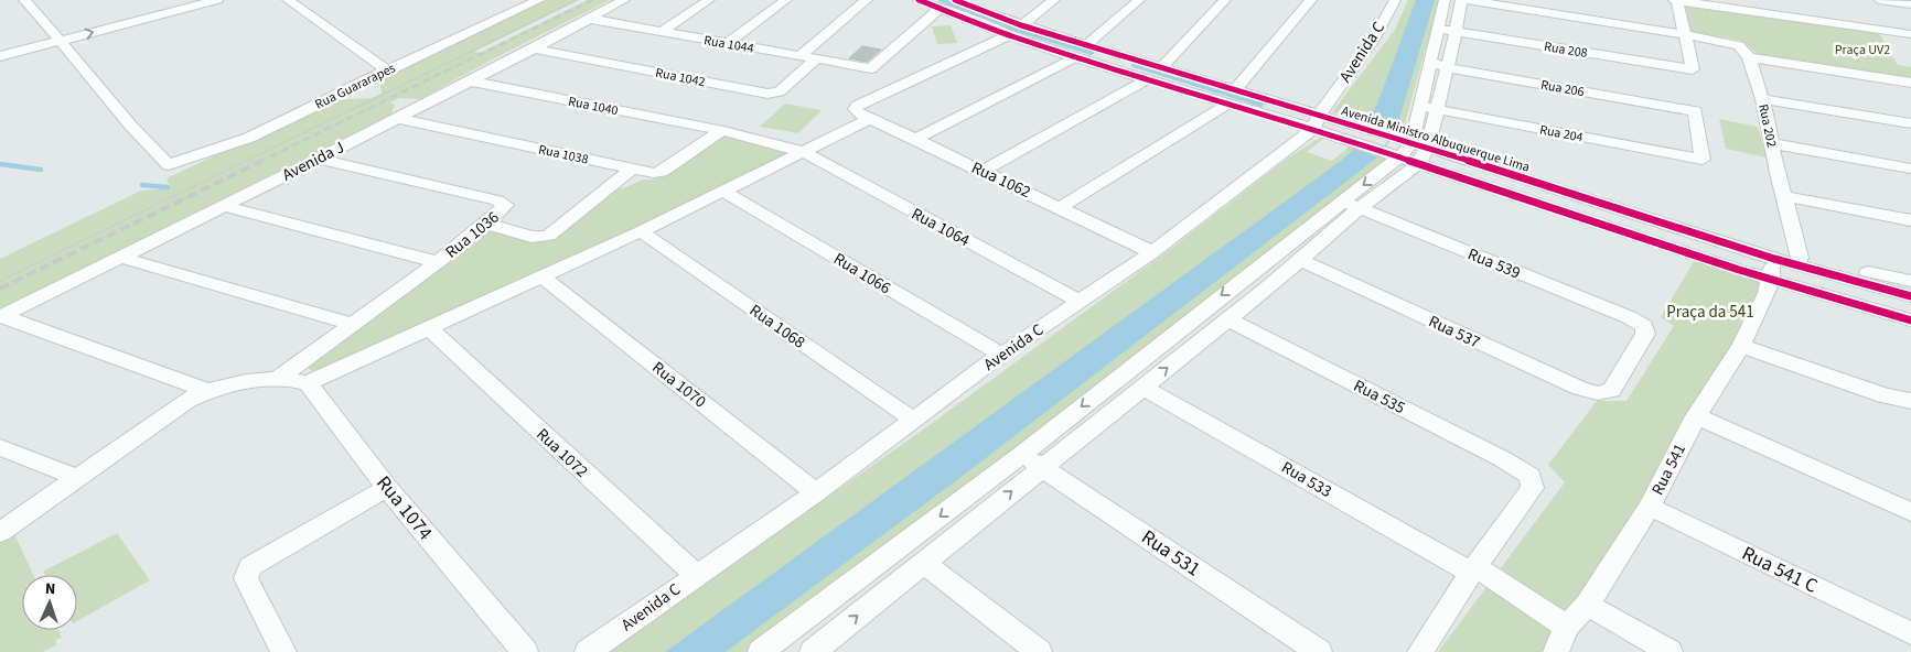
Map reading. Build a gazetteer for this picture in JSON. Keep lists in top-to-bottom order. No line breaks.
{"streets":{"street":["Rua 1044","Rua 208","Avenida C","Rua 1042","Rua Guararapes","Rua 206","Rua 1040","Rua 202","Rua 204","Avenida Ministro Albuquerque Lima","Rua 1038","Avenida J","Rua 1062","Rua 1064","Rua 1036","Rua 539","Rua 1066","Rua 1068","Rua 537","Rua 1070","Rua 535","Rua 1072","Rua 541","Rua 533","Rua 1074","Rua 531","Rua 541 C"]},"crossings":[["Rua 1044","Rua 1042"],["Rua 1044","Avenida Ministro Albuquerque Lima"],["Rua 1044","Avenida J"],["Avenida C","Avenida Ministro Albuquerque Lima"],["Avenida C","Rua 1062"],["Avenida C","Rua 1064"],["Avenida C","Rua 1066"],["Avenida C","Rua 1068"],["Avenida C","Rua 1070"],["Avenida C","Rua 1072"],["Rua 1042","Avenida J"],["Rua 206","Rua 204"],["Rua 1040","Rua 1038"],["Rua 1040","Avenida J"],["Rua 1040","Rua 1064"],["Rua 202","Avenida Ministro Albuquerque Lima"],["Avenida Ministro Albuquerque Lima","Rua 1062"],["Avenida Ministro Albuquerque Lima","Rua 541"],["Rua 1038","Avenida J"],["Avenida J","Rua 1036"],["Rua 539","Rua 537"],["Rua 535","Rua 533"],["Rua 541","Rua 533"],["Rua 541","Rua 541 C"]],"parks":["Praça UV2","Praça da 541"],"north":"top"}
